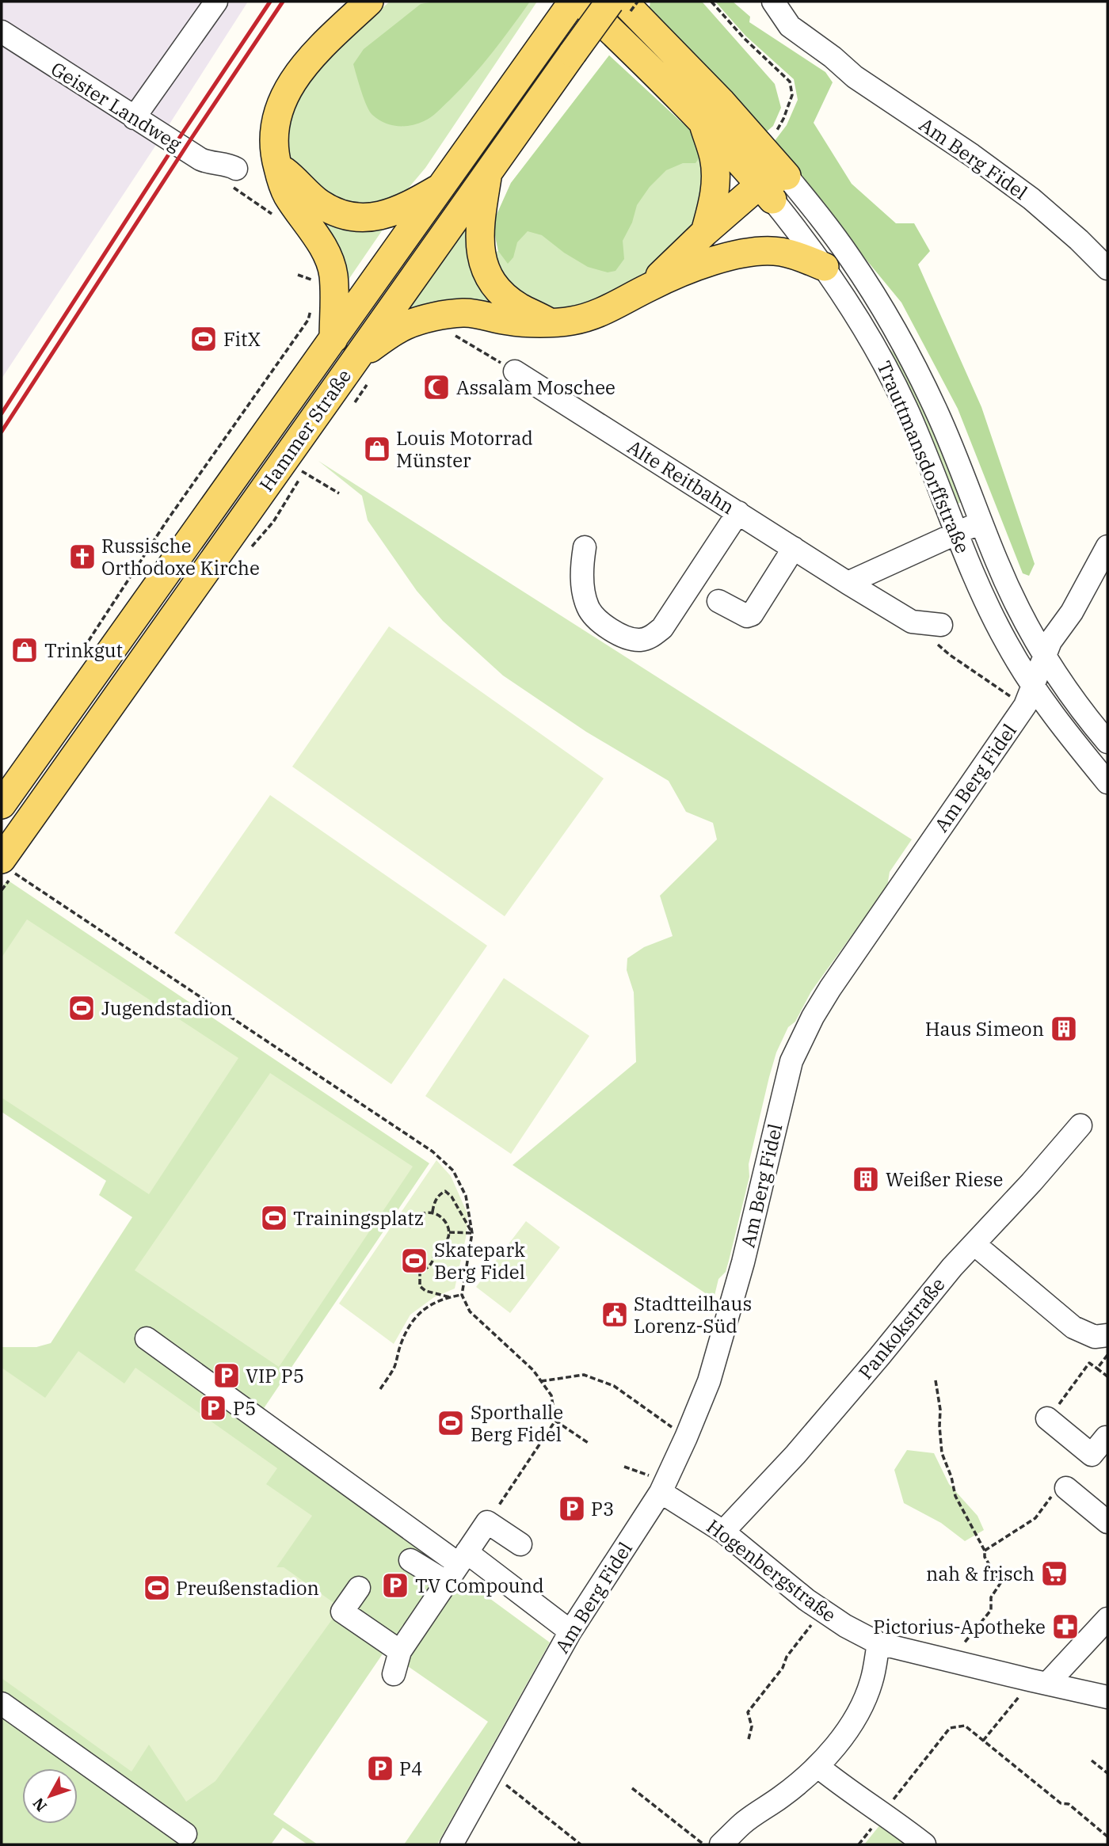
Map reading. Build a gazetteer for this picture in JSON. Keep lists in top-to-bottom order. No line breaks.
{"streets":{"main road":["Hammer Straße","Trauttmansdorffstraße"],"street":["Geister Landweg","Am Berg Fidel","Alte Reitbahn","Pankokstraße","Hogenbergstraße"]},"crossings":[["Am Berg Fidel","Trauttmansdorffstraße"],["Am Berg Fidel","Hogenbergstraße"],["Pankokstraße","Hogenbergstraße"]],"places":{"sports":["FitX","Jugendstadion","Trainingsplatz","Skatepark Berg Fidel","Sporthalle Berg Fidel","Preußenstadion"],"mosque":["Assalam Moschee"],"shop":["Louis Motorrad Münster","Trinkgut"],"church":["Russische Orthodoxe Kirche"],"building":["Haus Simeon","Weißer Riese"],"public building":["Stadtteilhaus Lorenz-Süd"],"parking":["VIP P5","P5","P3","TV Compound","P4"],"supermarket":["nah & frisch"],"pharmacy":["Pictorius-Apotheke"]},"north":"bottom left"}
